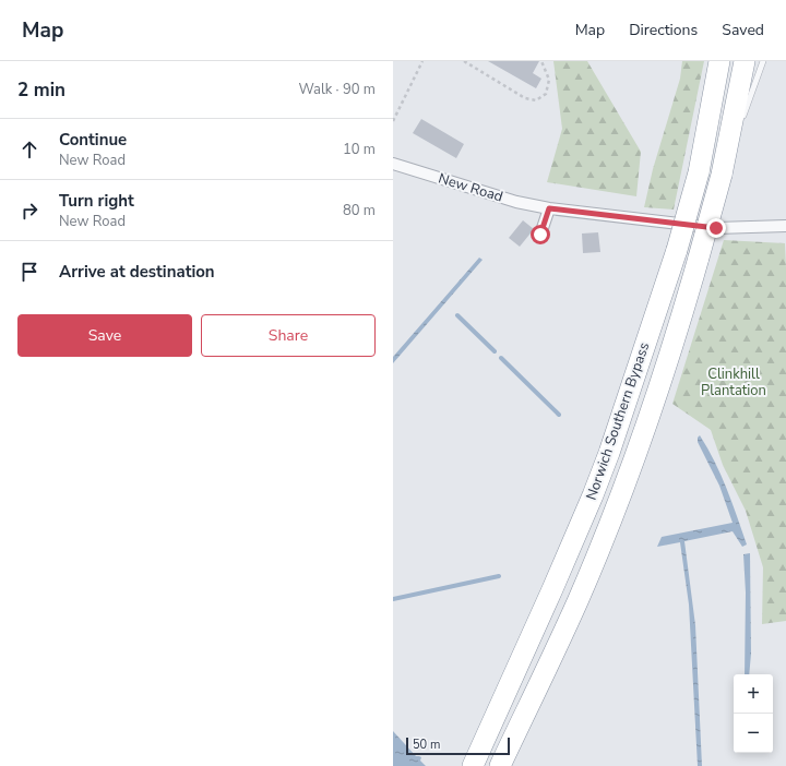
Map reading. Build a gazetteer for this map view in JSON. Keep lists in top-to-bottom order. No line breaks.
{"streets":{"highway":["Norwich Southern Bypass"],"street":["New Road"]},"parks":["Clinkhill Plantation"],"scale_bar":"50 m","page":{"header":"Map","nav":["Map","Directions","Saved"],"heading":["2 min","Walk · 90 m"],"list":[["Continue","New Road","10 m"],["Turn right","New Road","80 m"],"Arrive at destination"],"buttons":["Save","Share"],"map_buttons":["+","−"],"scale":"50 m"}}
